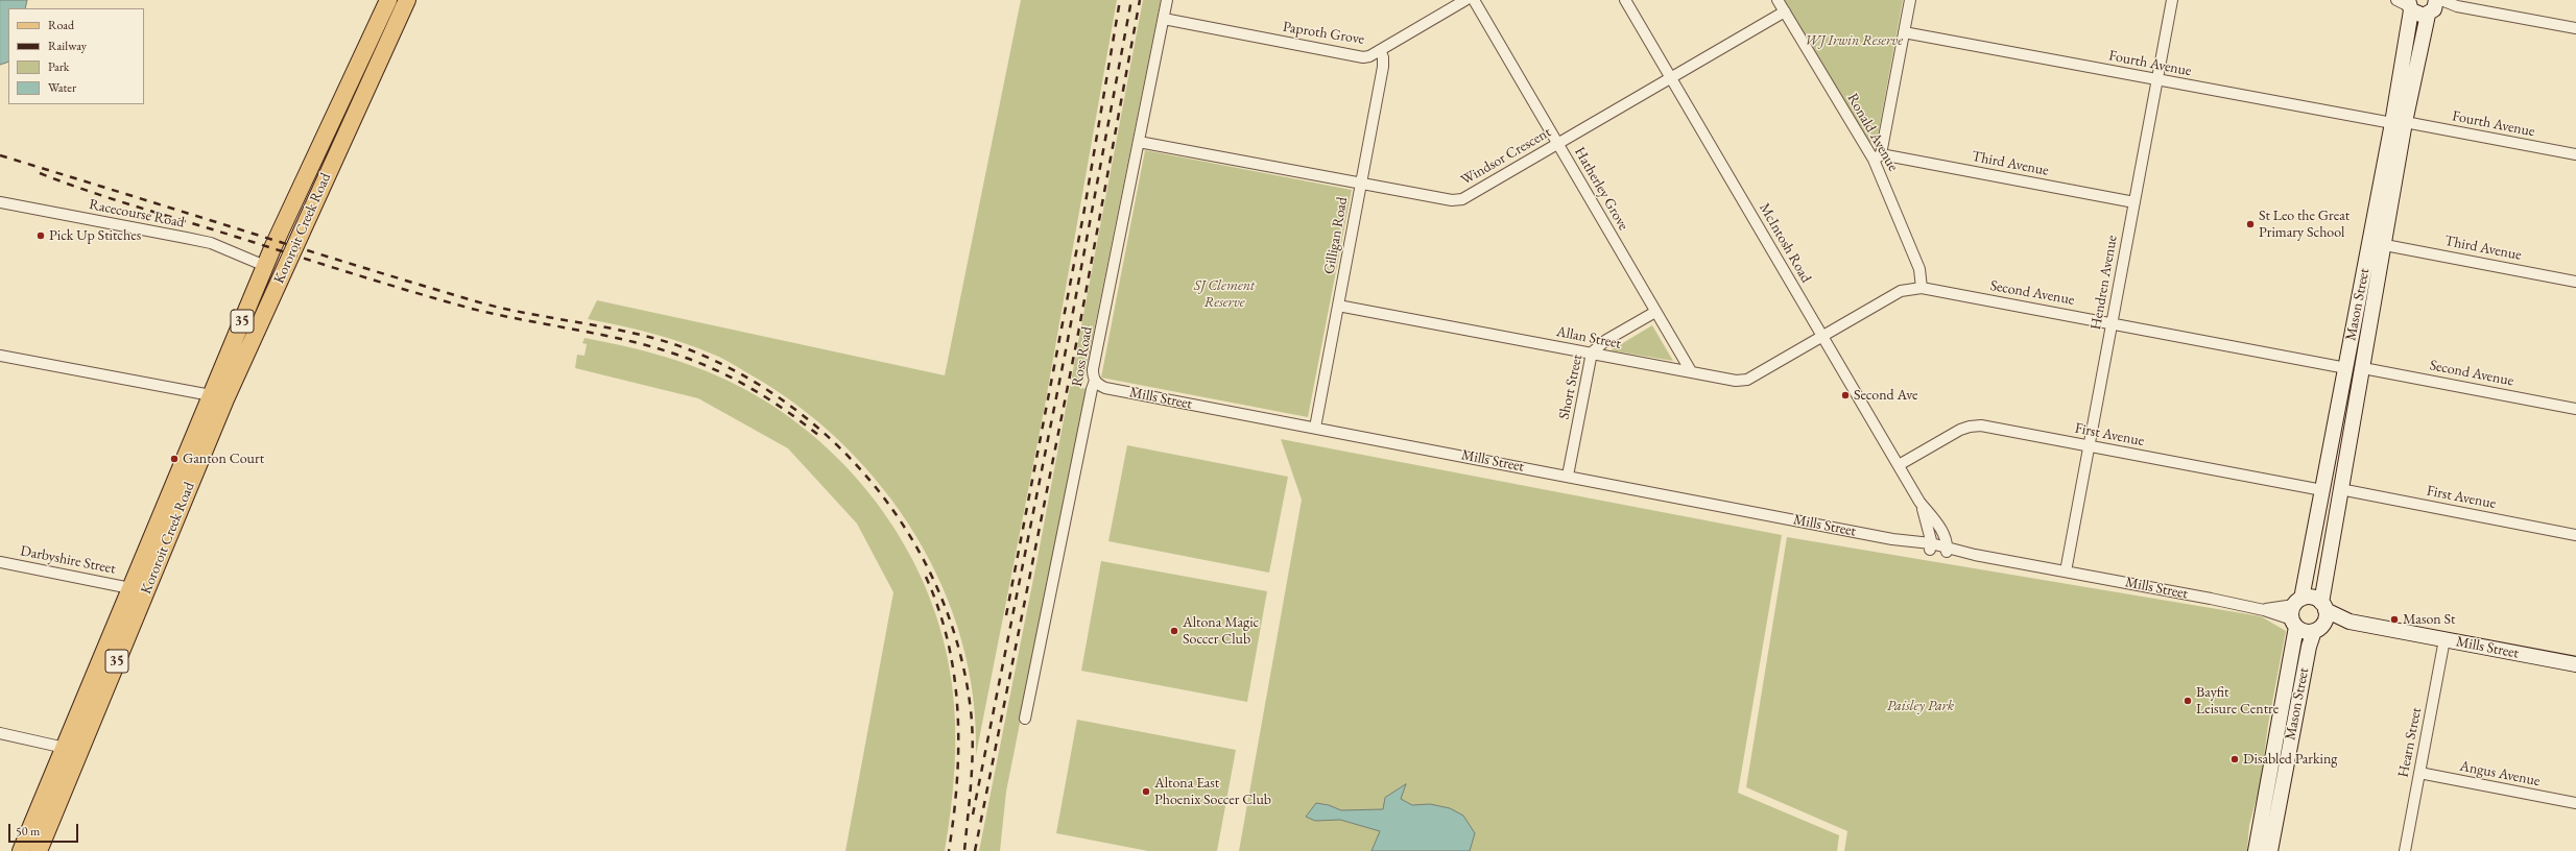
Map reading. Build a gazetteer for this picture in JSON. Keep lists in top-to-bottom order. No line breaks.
{"streets":{"main road":["Kororoit Creek Road","35"],"street":["Paproth Grove","Fourth Avenue","Ronald Avenue","Windsor Crescent","Third Avenue","Hatherley Grove","Racecourse Road","Gilligan Road","McIntosh Road","Hendren Avenue","Second Avenue","Mason Street","Allan Street","Ross Road","Short Street","Mills Street","First Avenue","Darbyshire Street","Hearn Street","Angus Avenue"]},"crossings":[["Paproth Grove","Gilligan Road"],["Paproth Grove","Ross Road"],["Fourth Avenue","Hendren Avenue"],["Fourth Avenue","Mason Street"],["Ronald Avenue","Windsor Crescent"],["Ronald Avenue","Third Avenue"],["Ronald Avenue","Second Avenue"],["Windsor Crescent","Hatherley Grove"],["Windsor Crescent","Gilligan Road"],["Windsor Crescent","McIntosh Road"],["Windsor Crescent","Ross Road"],["Third Avenue","Hendren Avenue"],["Third Avenue","Mason Street"],["Hatherley Grove","Allan Street"],["Hatherley Grove","Short Street"],["Racecourse Road","Kororoit Creek Road"],["Kororoit Creek Road","Darbyshire Street"],["Gilligan Road","Allan Street"],["Gilligan Road","Mills Street"],["McIntosh Road","Second Avenue"],["McIntosh Road","Allan Street"],["McIntosh Road","Mills Street"],["McIntosh Road","First Avenue"],["Hendren Avenue","Second Avenue"],["Hendren Avenue","Mills Street"],["Hendren Avenue","First Avenue"],["Second Avenue","Mason Street"],["Second Avenue","Allan Street"],["Mason Street","Mills Street"],["Mason Street","First Avenue"],["Allan Street","Short Street"],["Ross Road","Mills Street"],["Short Street","Mills Street"],["Mills Street","Hearn Street"],["Hearn Street","Angus Avenue"]],"parks":["WJ Irwin Reserve","SJ Clement Reserve","Paisley Park"],"places":["St Leo the Great Primary School","Pick Up Stitches","Second Ave","Ganton Court","Mason St","Altona Magic Soccer Club","Bayfit Leisure Centre","Disabled Parking","Altona East Phoenix Soccer Club"],"legend":["Road","Railway","Park","Water"],"scale_bar":"50 m"}
